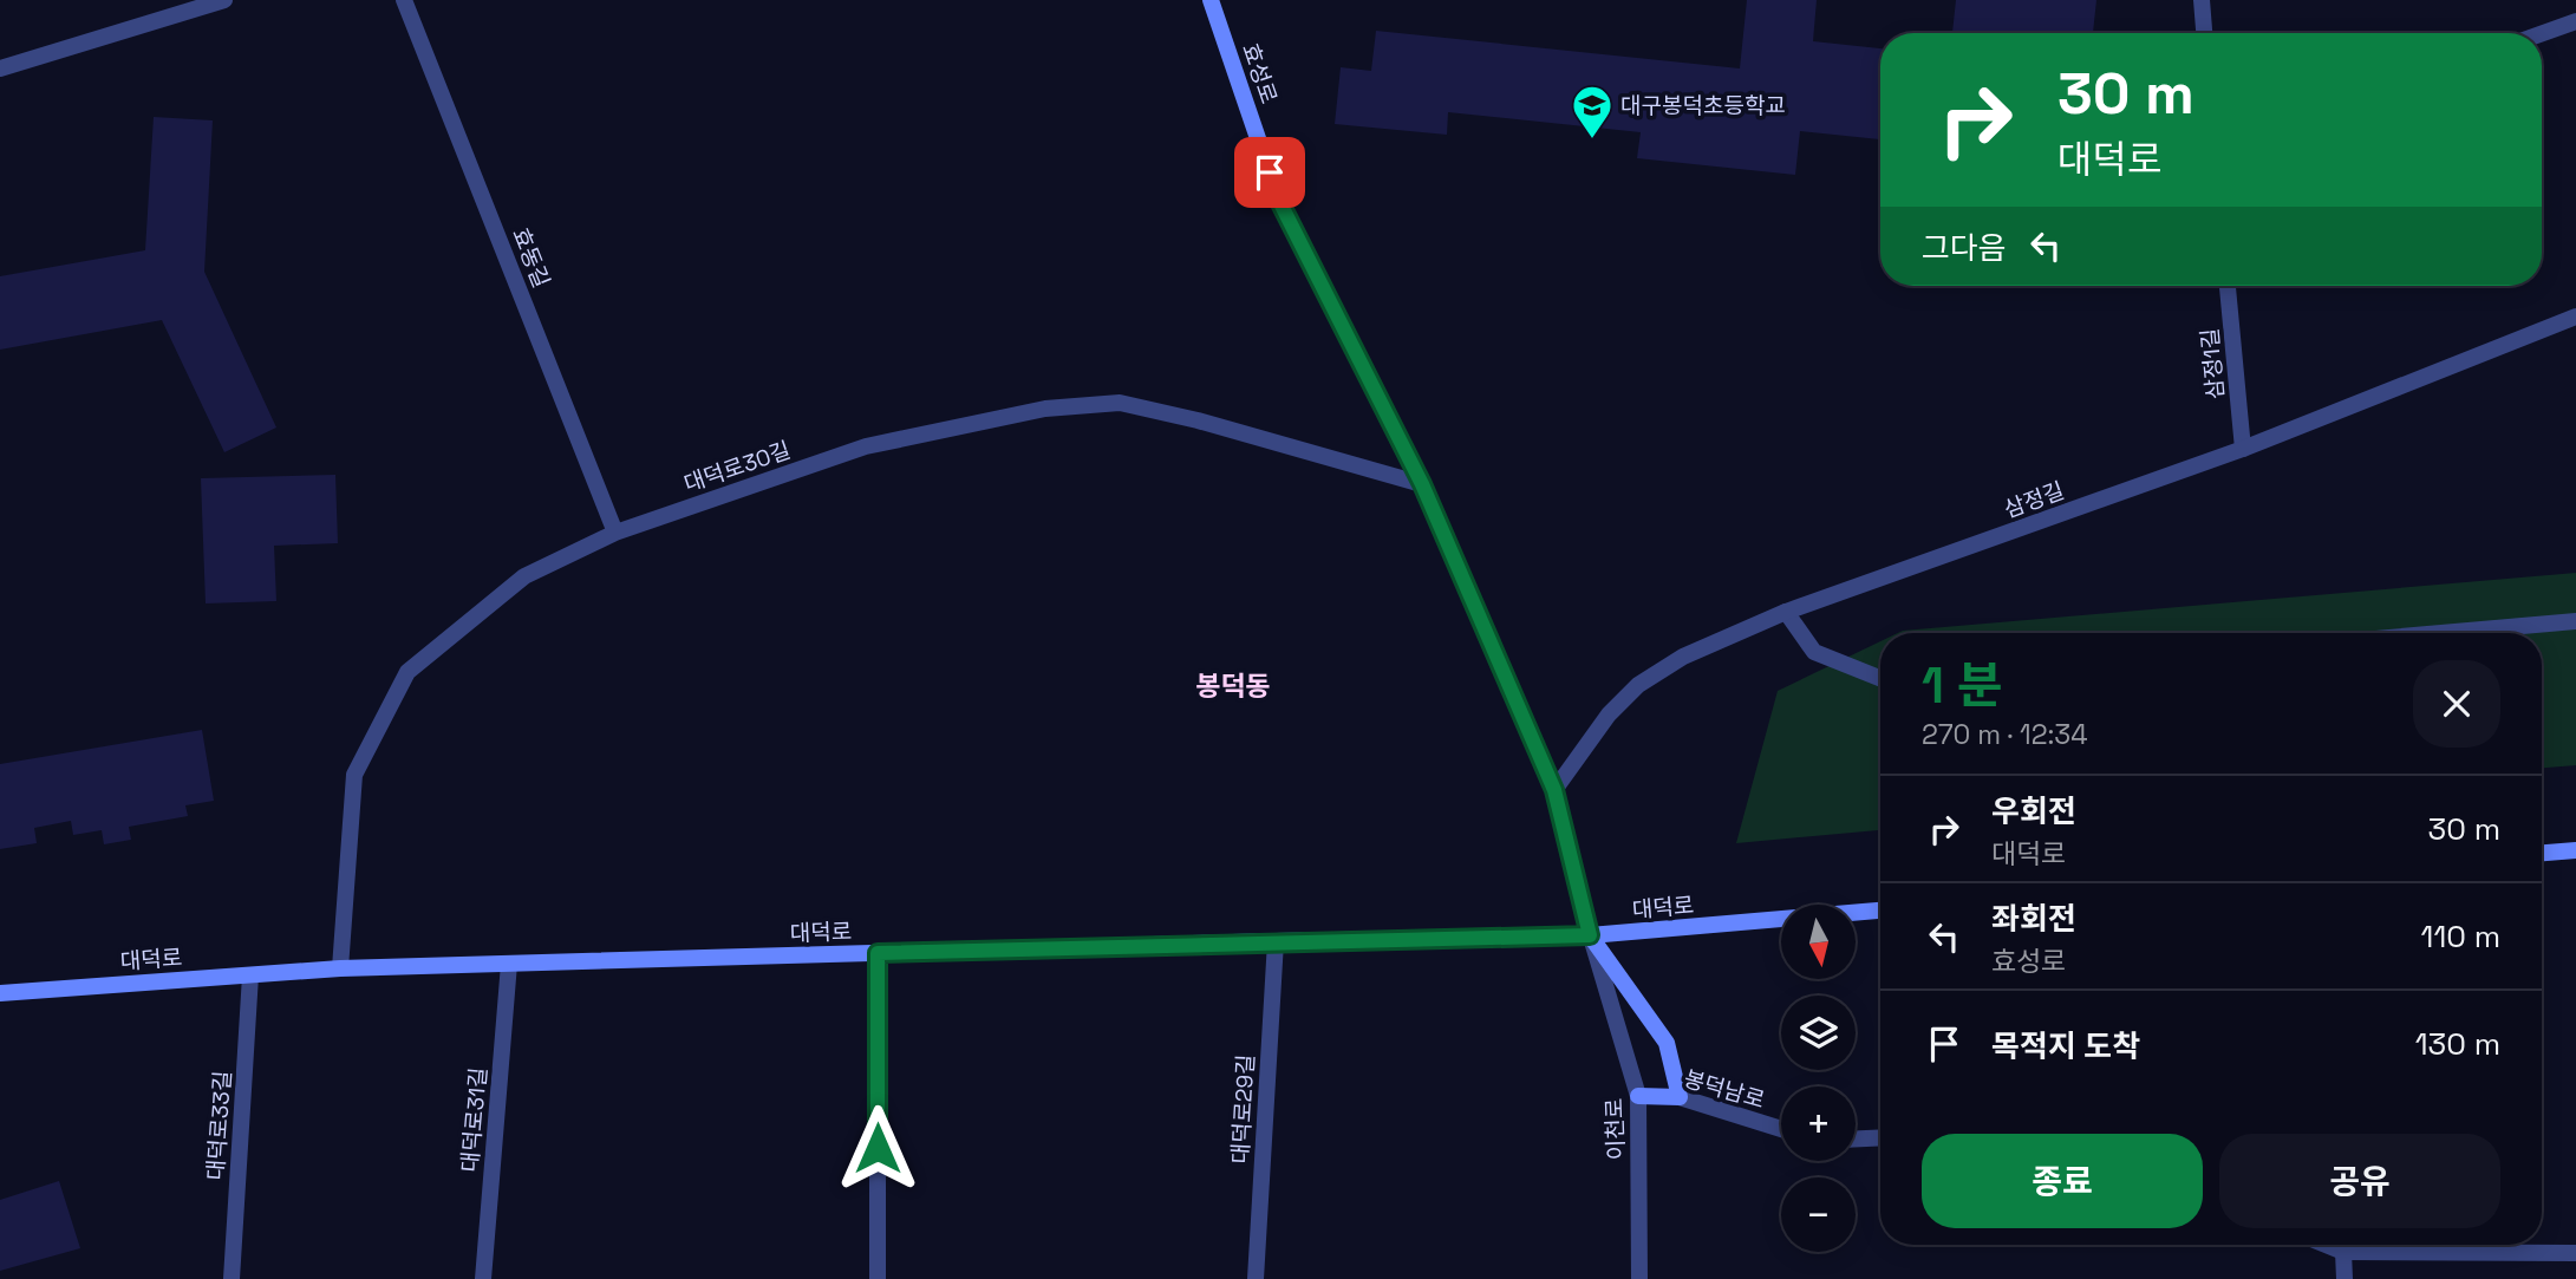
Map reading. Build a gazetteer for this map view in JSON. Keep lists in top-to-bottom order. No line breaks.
{"streets":{"main road":["효성로","대덕로","봉덕남로"],"street":["효동길","삼정1길","대덕로30길","삼정길","대덕로29길","대덕로31길","대덕로33길","이천로"]},"crossings":[["효성로","대덕로30길"],["효성로","삼정길"],["효성로","대덕로"],["효성로","이천로"],["효동길","대덕로30길"],["삼정1길","삼정길"],["대덕로30길","대덕로"],["대덕로","대덕로29길"],["대덕로","대덕로31길"],["대덕로","대덕로33길"],["대덕로","이천로"],["봉덕남로","이천로"]],"districts":["봉덕동"],"places":{"school or university":["대구봉덕초등학교"]},"north":"bottom","page":{"turn":["30 m","대덕로"],"then":"그다음","heading":["1 분","270 m · 12:34"],"list":[{"name":"우회전","note":"대덕로","value":"30 m"},{"name":"좌회전","note":"효성로","value":"110 m"},{"name":"목적지 도착","value":"130 m"}],"map_buttons":["+","−"],"buttons":["종료","공유"]}}
